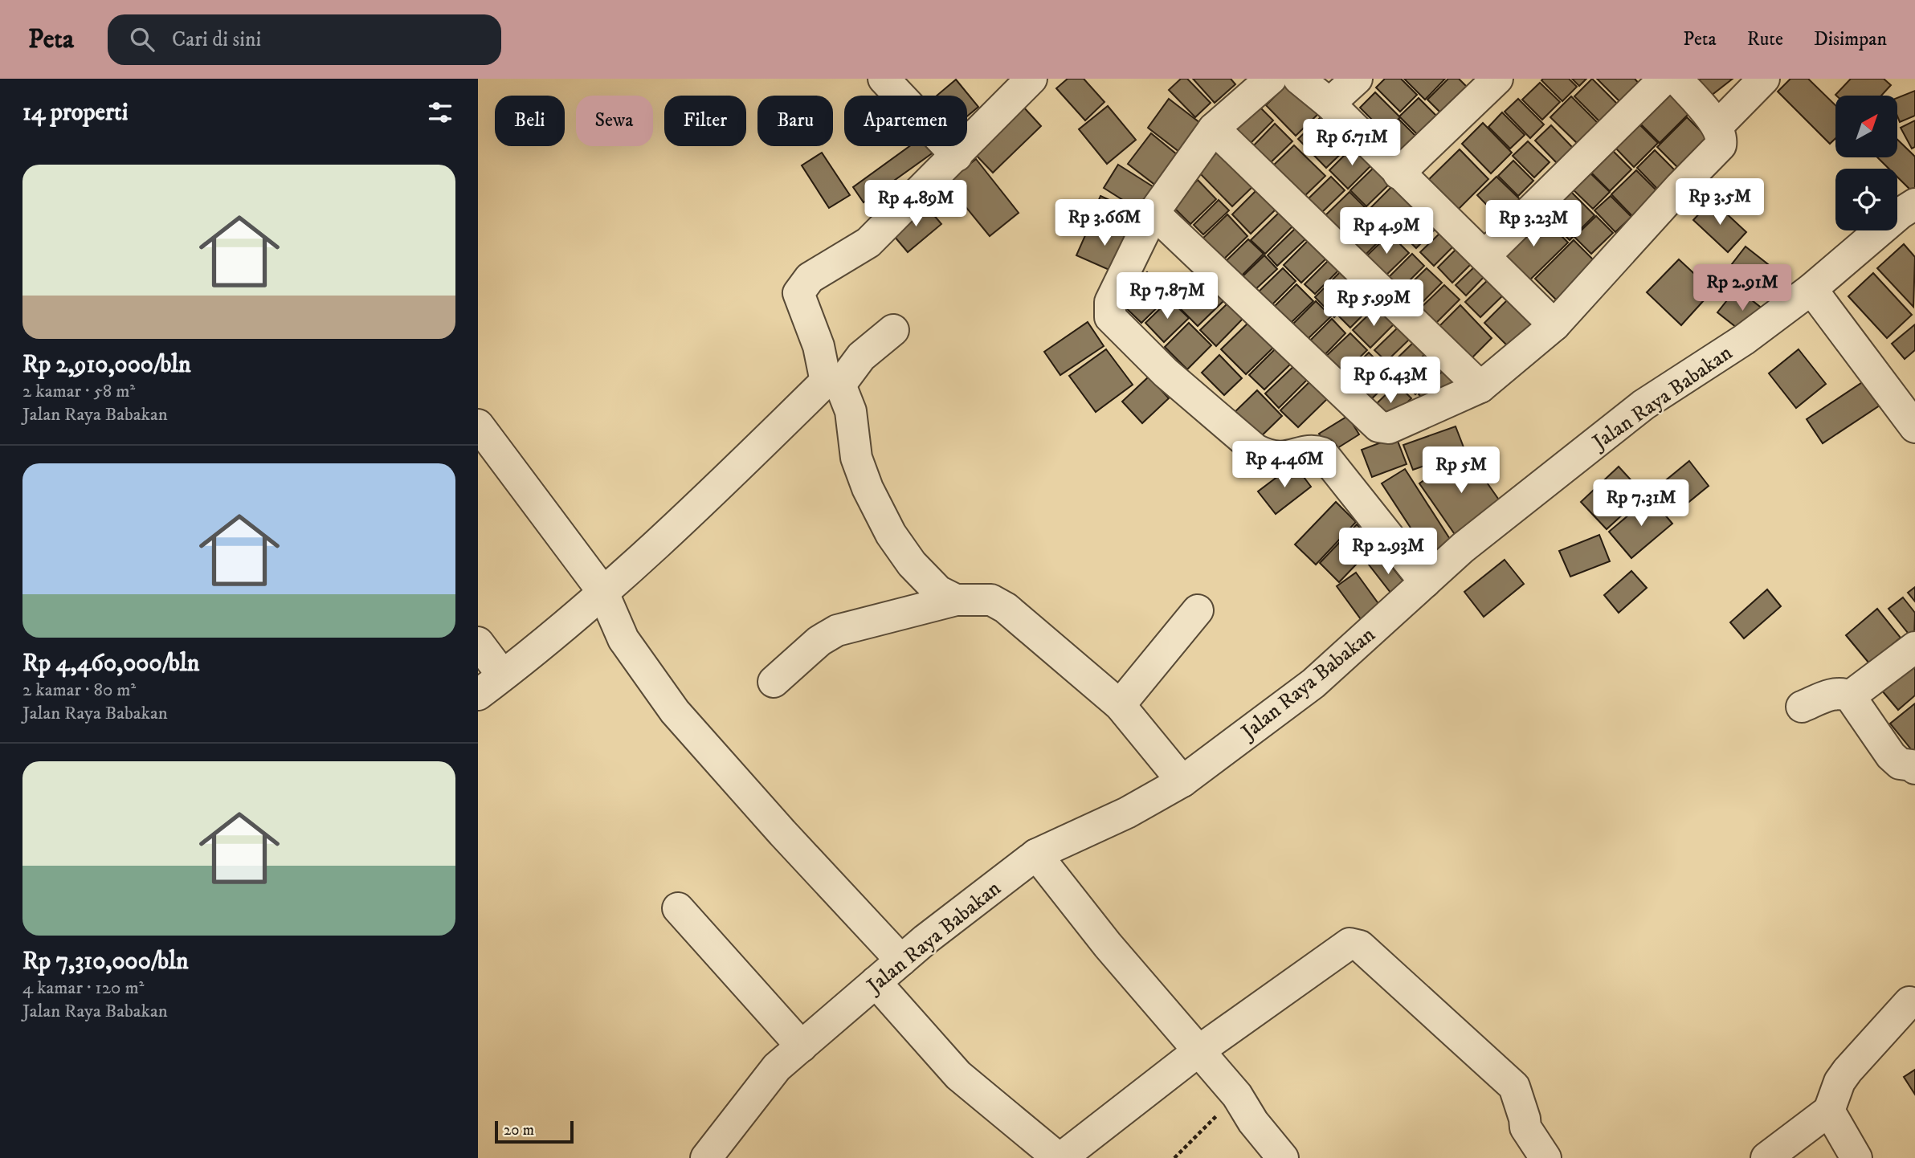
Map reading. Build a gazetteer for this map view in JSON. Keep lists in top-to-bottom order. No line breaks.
{"streets":{"street":["Jalan Raya Babakan"]},"scale_bar":"20 m","north":"top right","page":{"header":"Peta","search":"Cari di sini","nav":["Peta","Rute","Disimpan"],"heading":"14 properti","chip":["Beli","Sewa","Filter","Baru","Apartemen"],"price":["Rp 6.71M","Rp 3.5M","Rp 4.89M","Rp 3.66M","Rp 3.23M","Rp 4.9M","Rp 2.91M","Rp 7.87M","Rp 5.99M","Rp 6.43M","Rp 4.46M","Rp 5M","Rp 7.31M","Rp 2.93M"],"list":[{"name":"Rp 2,910,000/bln","note":"2 kamar · 58 m² · Jalan Raya Babakan"},{"name":"Rp 4,460,000/bln","note":"2 kamar · 80 m² · Jalan Raya Babakan"},{"name":"Rp 7,310,000/bln","note":"4 kamar · 120 m² · Jalan Raya Babakan"}],"scale":"20 m"}}
